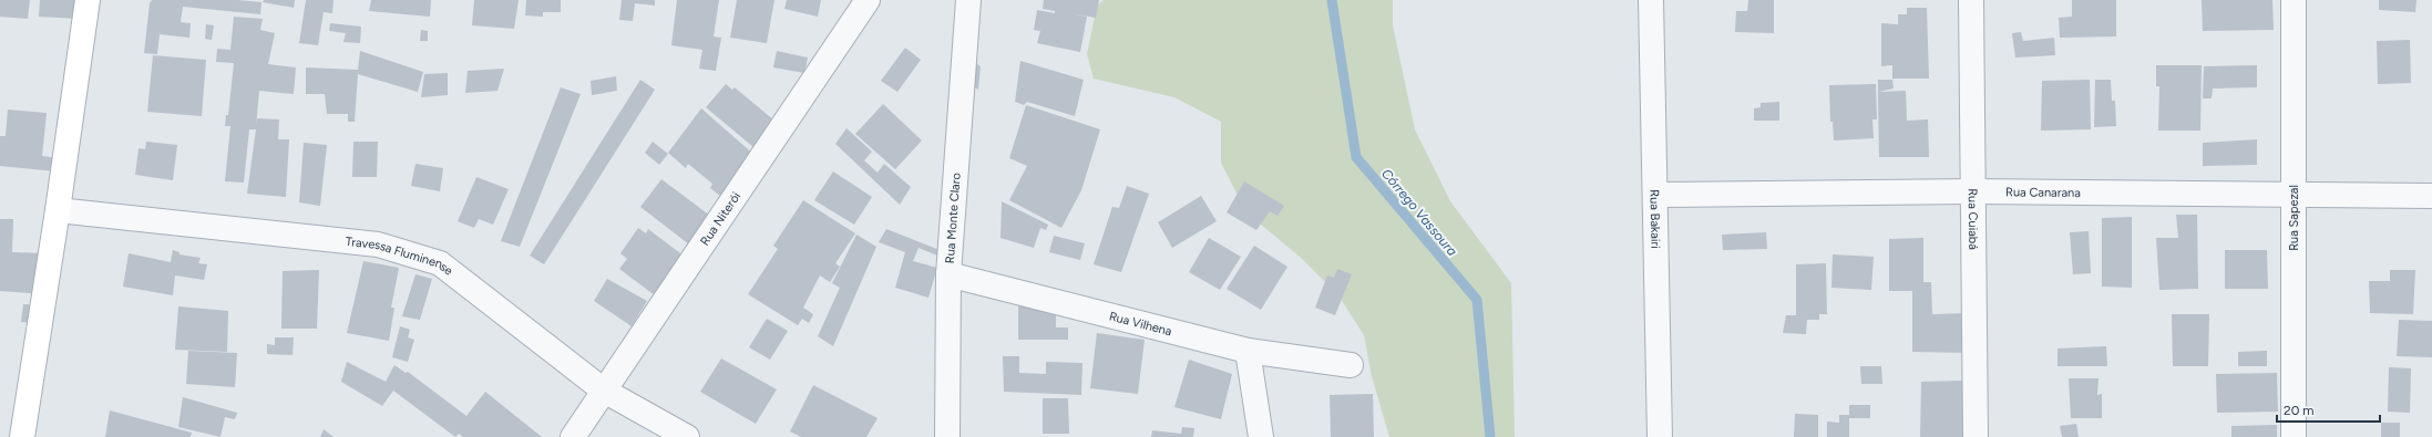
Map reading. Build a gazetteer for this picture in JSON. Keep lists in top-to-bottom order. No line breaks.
{"streets":{"street":["Rua Canarana","Rua Niterói","Rua Monte Claro","Rua Bakairi","Rua Sapezal","Rua Cuiabá","Travessa Fluminense","Rua Vilhena"]},"crossings":[["Rua Canarana","Rua Bakairi"],["Rua Canarana","Rua Sapezal"],["Rua Canarana","Rua Cuiabá"],["Rua Niterói","Travessa Fluminense"],["Rua Monte Claro","Rua Vilhena"]],"water":["Córrego Vassoura"],"scale_bar":"20 m"}
